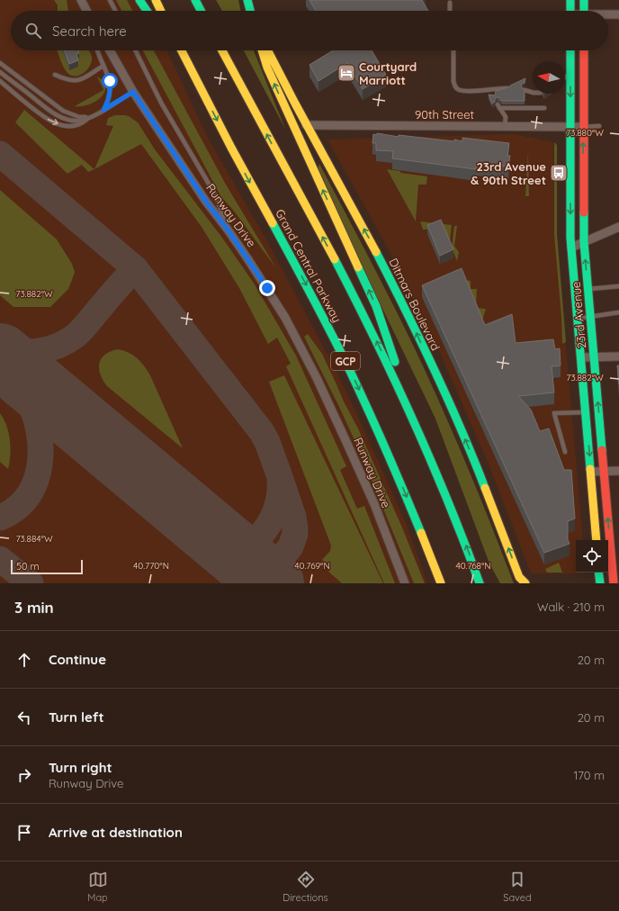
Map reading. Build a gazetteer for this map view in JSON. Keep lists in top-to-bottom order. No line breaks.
{"streets":{"main road":["Grand Central Parkway","Ditmars Boulevard","23rd Avenue","GCP"],"street":["90th Street","Runway Drive"]},"crossings":[["90th Street","Ditmars Boulevard"],["90th Street","23rd Avenue"]],"places":{"hotel":["Courtyard Marriott"],"bus stop":["23rd Avenue & 90th Street"]},"scale_bar":"50 m","north":"left","page":{"search":"Search here","scale":"50 m","heading":["3 min","Walk · 210 m"],"list":[["Continue","20 m"],["Turn left","20 m"],["Turn right","Runway Drive","170 m"],"Arrive at destination"],"nav":["Map","Directions","Saved"]},"coordinates":["73.880°W","73.882°W","73.884°W","40.770°N","40.769°N","40.768°N"]}
